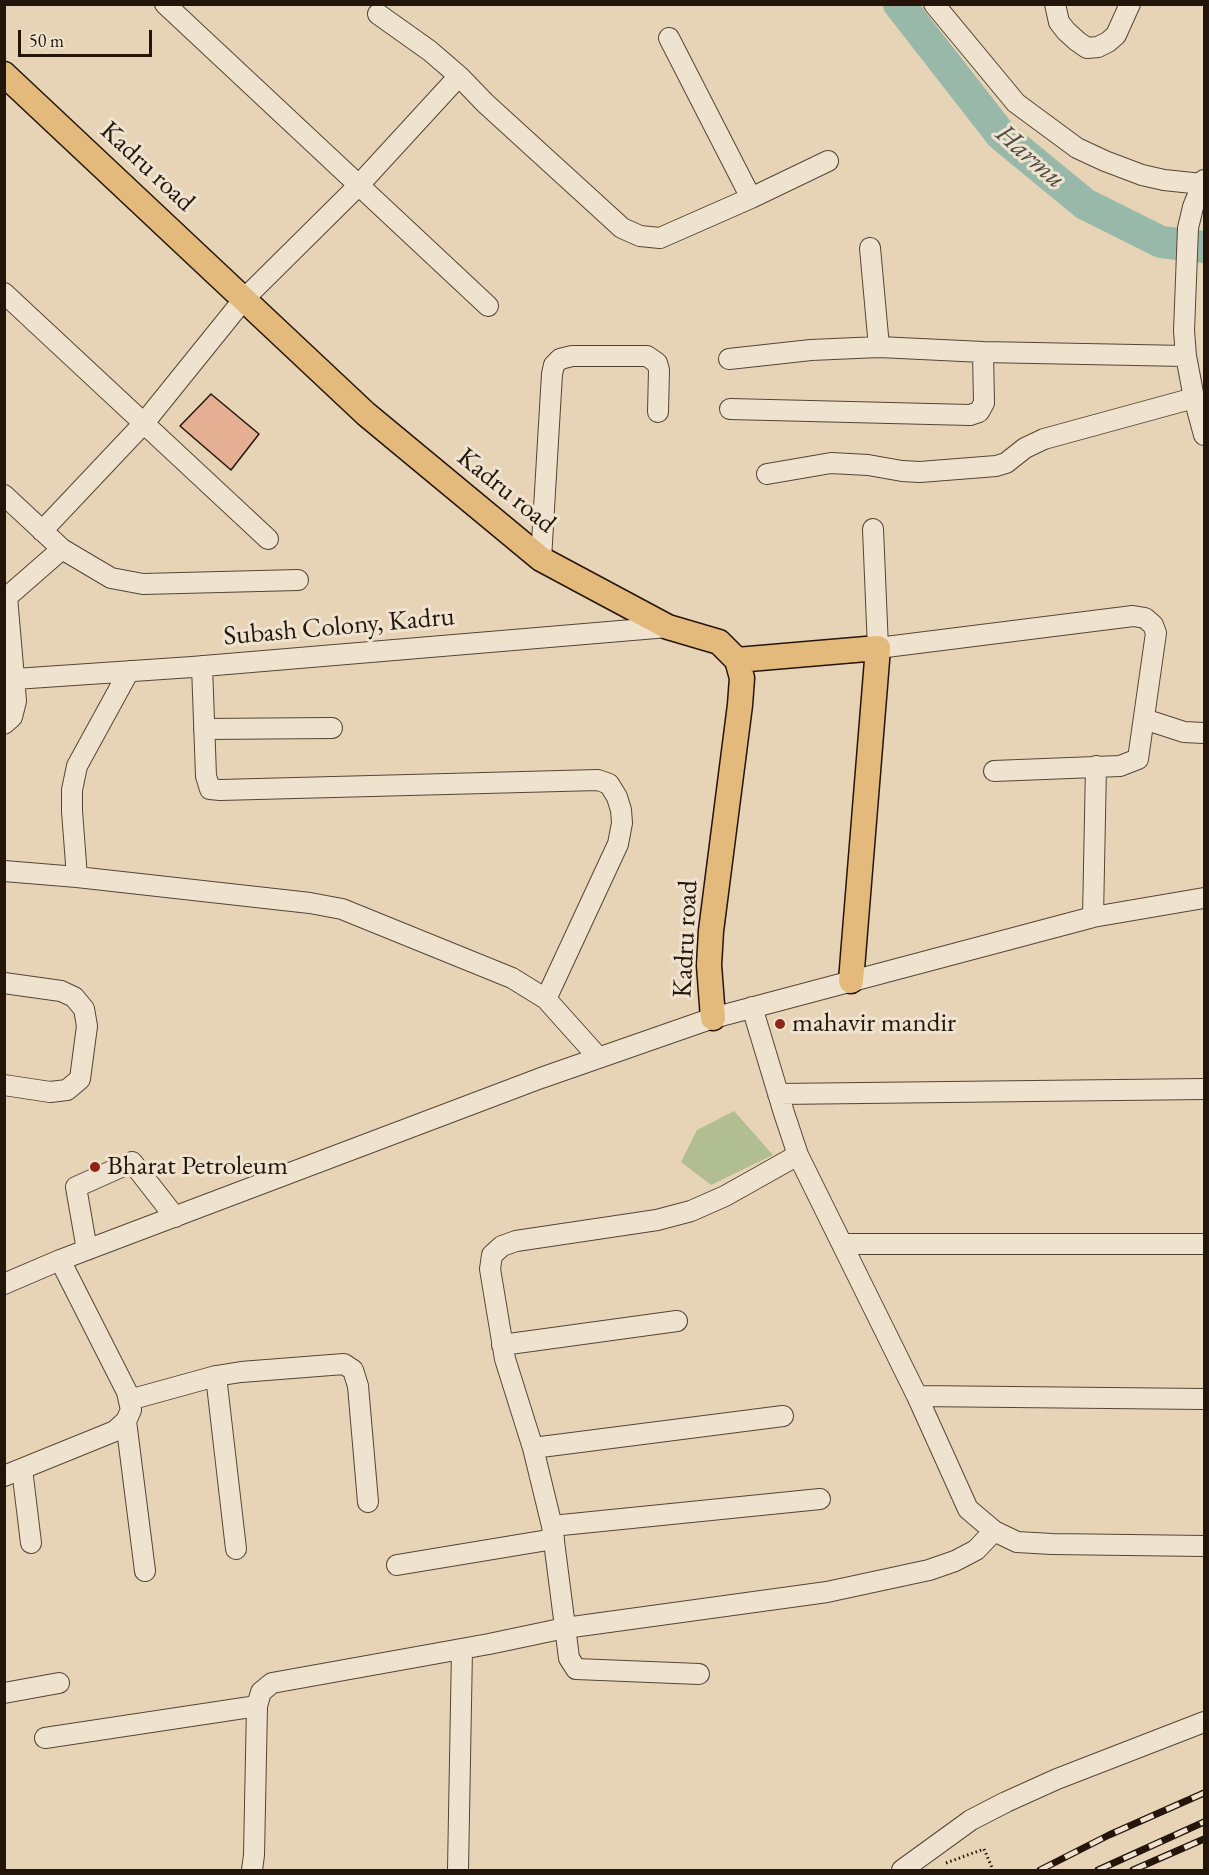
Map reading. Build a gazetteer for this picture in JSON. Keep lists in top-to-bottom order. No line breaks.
{"streets":{"main road":["Kadru road"],"street":["Subash Colony, Kadru"]},"crossings":[["Kadru road","Subash Colony, Kadru"]],"water":["Harmu"],"places":["mahavir mandir","Bharat Petroleum"],"scale_bar":"50 m"}
